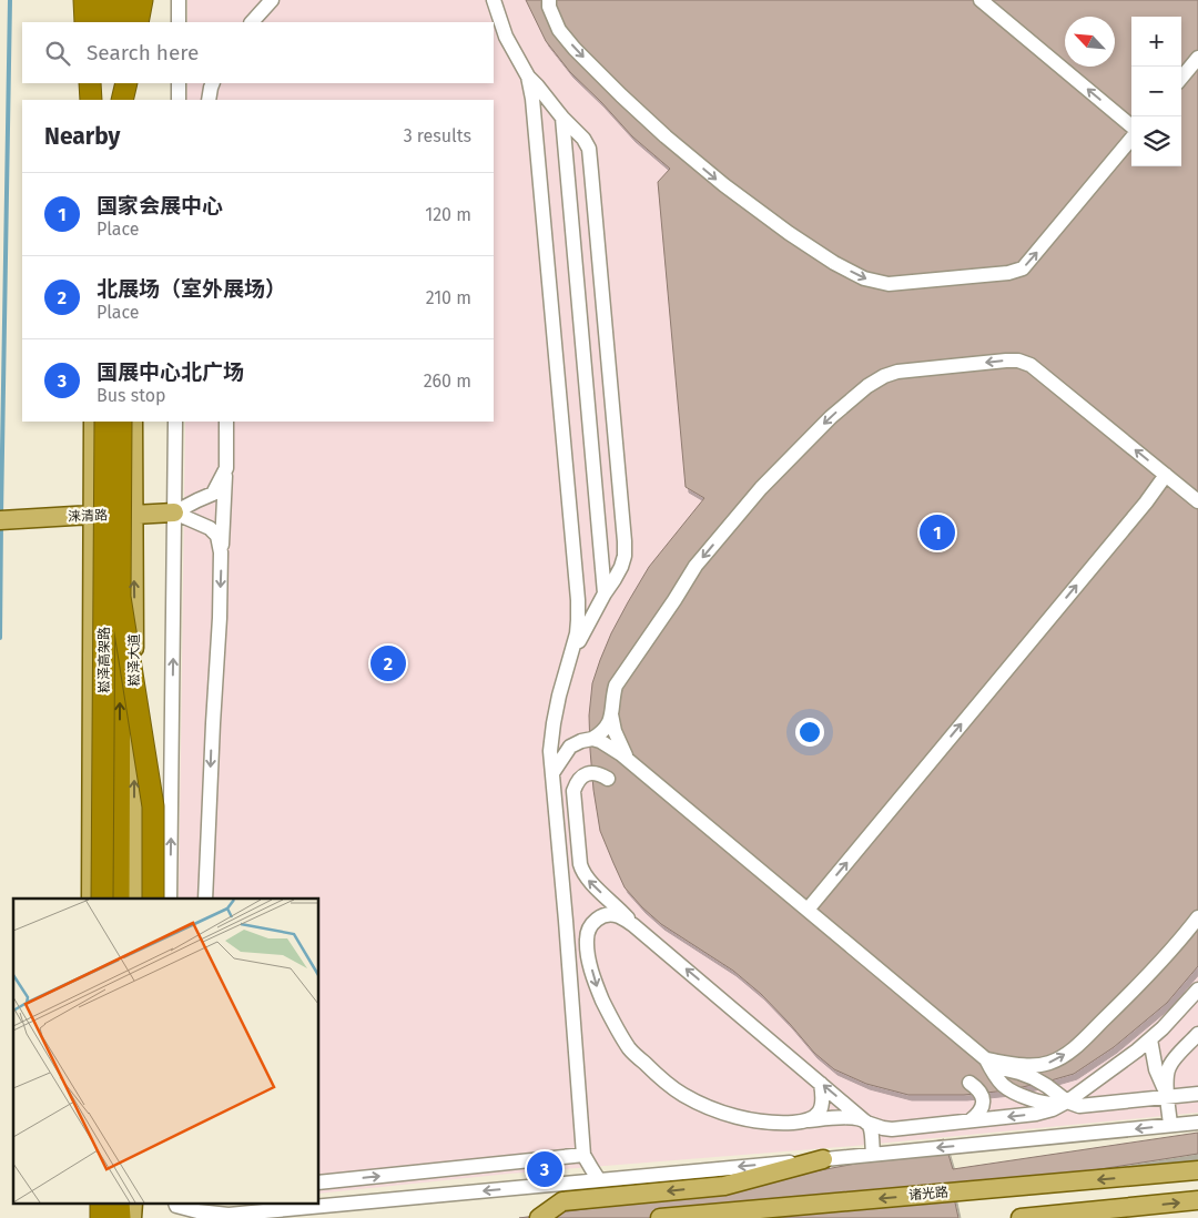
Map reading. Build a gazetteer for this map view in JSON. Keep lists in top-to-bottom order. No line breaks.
{"streets":{"highway":["崧泽高架路"],"main road":["涞清路","崧泽大道","诸光路"]},"crossings":[["涞清路","崧泽大道"]],"north":"top left","page":{"map_buttons":["+","−"],"search":"Search here","heading":["Nearby","3 results"],"list":[{"mark":"1","name":"国家会展中心","note":"Place","value":"120 m"},{"mark":"2","name":"北展场（室外展场）","note":"Place","value":"210 m"},{"mark":"3","name":"国展中心北广场","note":"Bus stop","value":"260 m"}],"pins":["1","2","3"]}}
